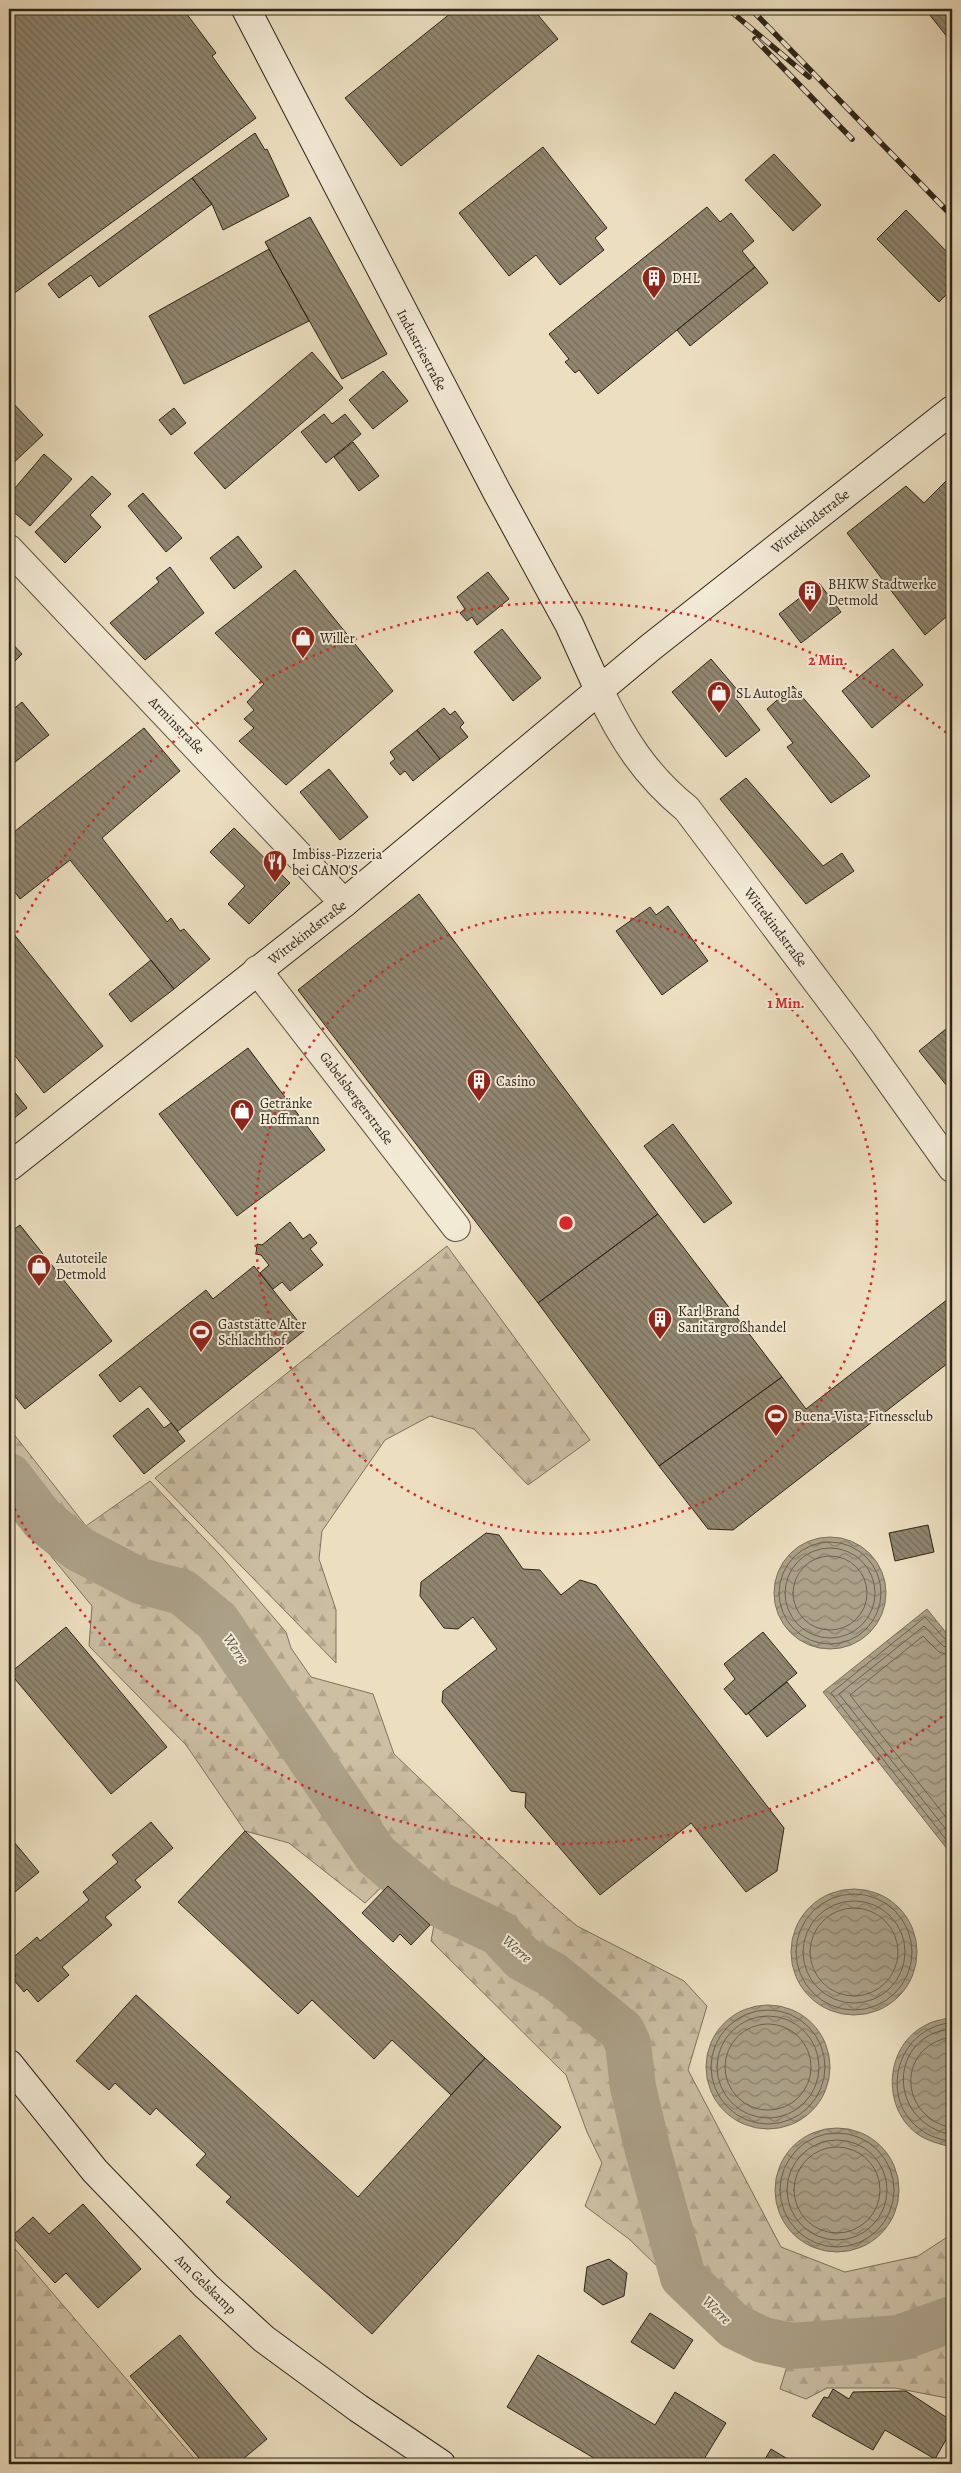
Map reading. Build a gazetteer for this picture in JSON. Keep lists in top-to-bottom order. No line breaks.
{"streets":{"street":["Industriestraße","Wittekindstraße","Arminstraße","Gabelsbergerstraße","Am Gelskamp"]},"crossings":[["Industriestraße","Wittekindstraße"],["Wittekindstraße","Arminstraße"],["Wittekindstraße","Gabelsbergerstraße"]],"water":["Werre"],"places":{"building":["DHL","BHKW Stadtwerke Detmold","Casino","Karl Brand Sanitärgroßhandel"],"shop":["Willer","SL Autoglas","Getränke Hoffmann","Autoteile Detmold"],"restaurant":["Imbiss-Pizzeria bei CANO'S"],"sports":["Gaststätte Alter Schlachthof","Buena-Vista-Fitnessclub"]},"rings":["2 Min.","1 Min."]}
